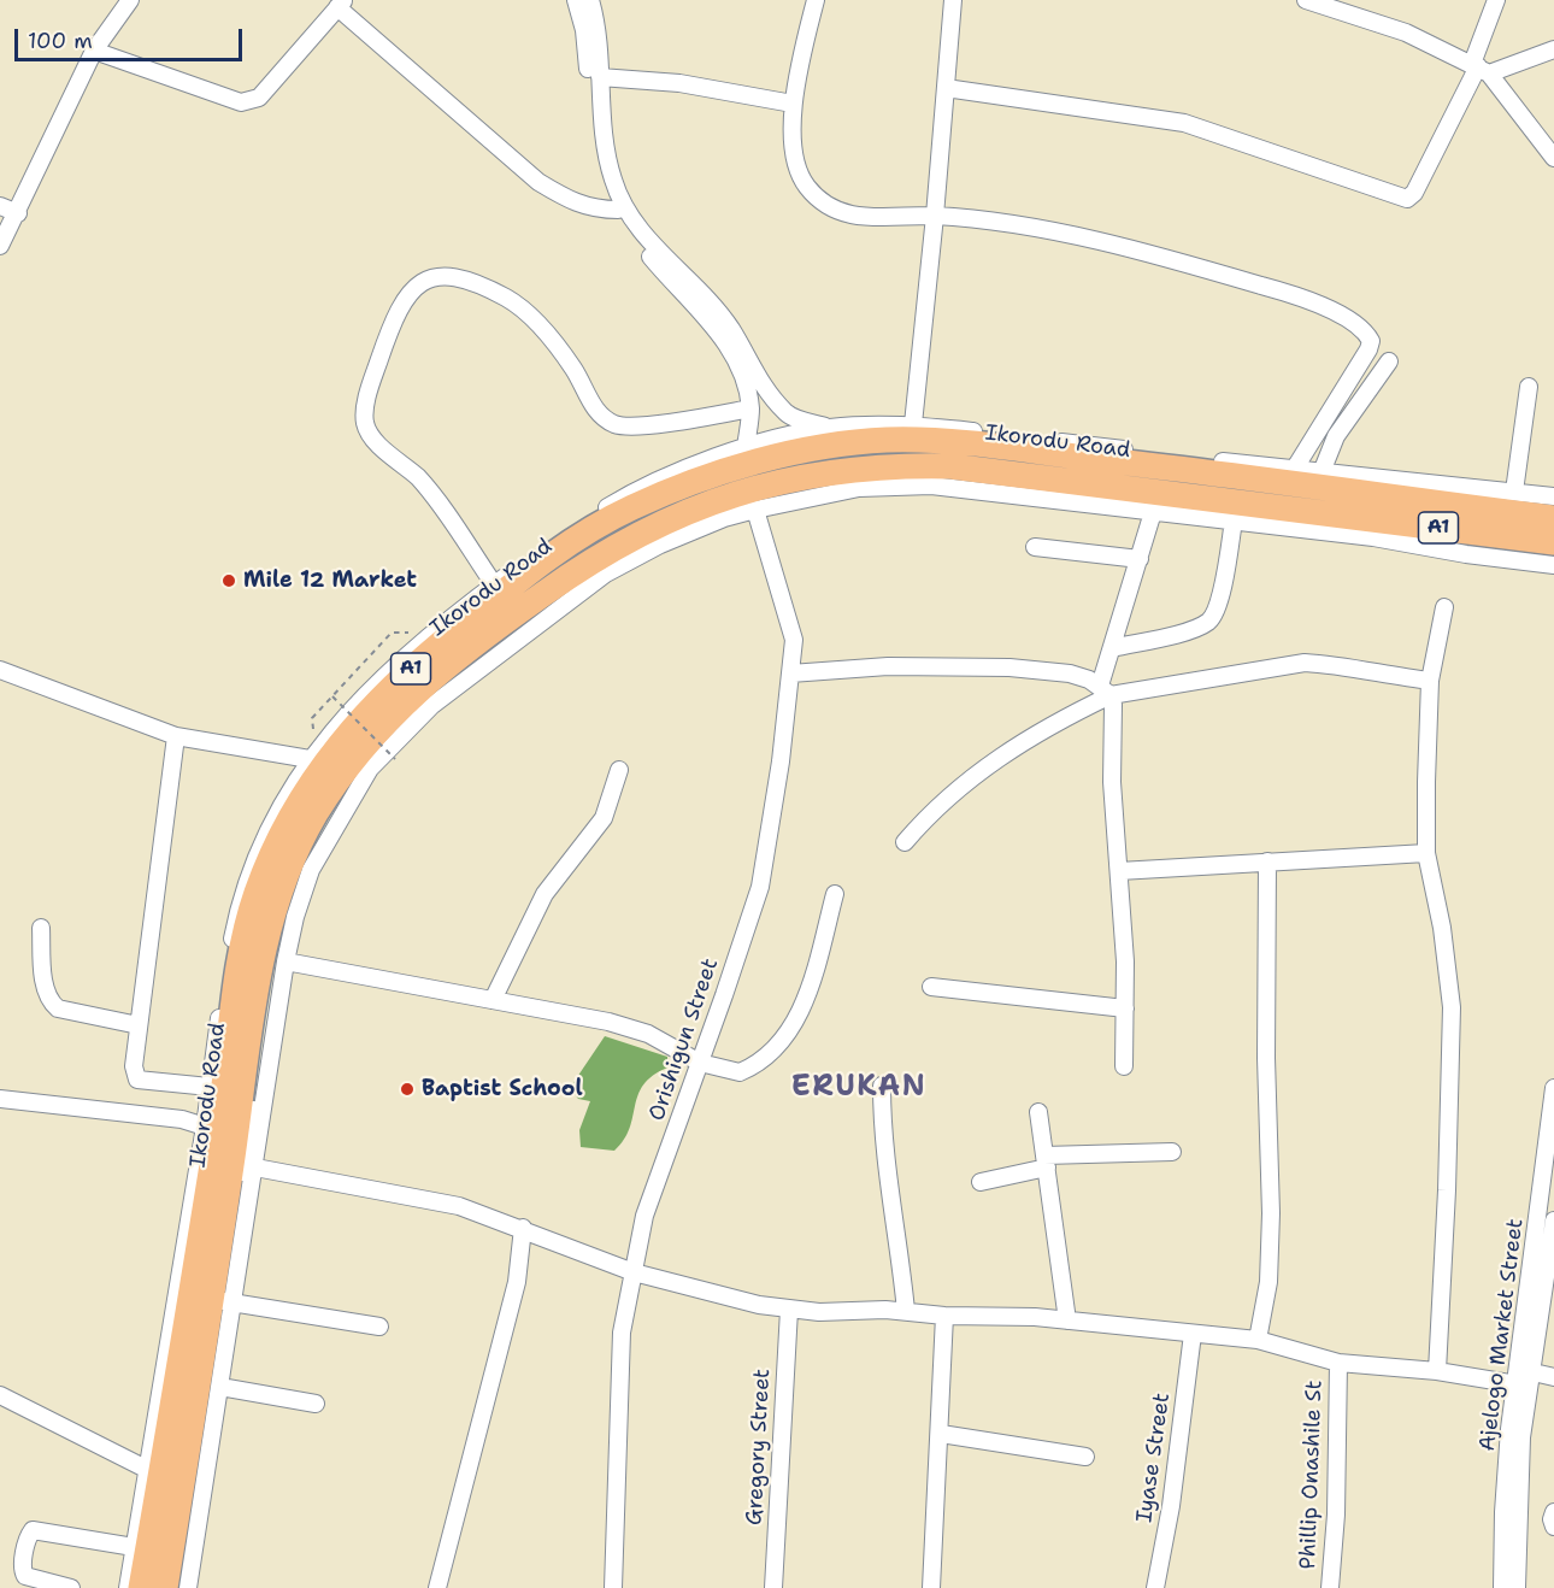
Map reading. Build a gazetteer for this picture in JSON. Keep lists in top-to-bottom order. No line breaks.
{"streets":{"highway":["Ikorodu Road","A1"],"street":["Orishigun Street","Ajelogo Market Street","Gregory Street","Iyase Street","Phillip Onashile St"]},"crossings":[["Ikorodu Road","Orishigun Street"]],"districts":["ERUKAN"],"places":["Mile 12 Market","Baptist School"],"scale_bar":"100 m"}
